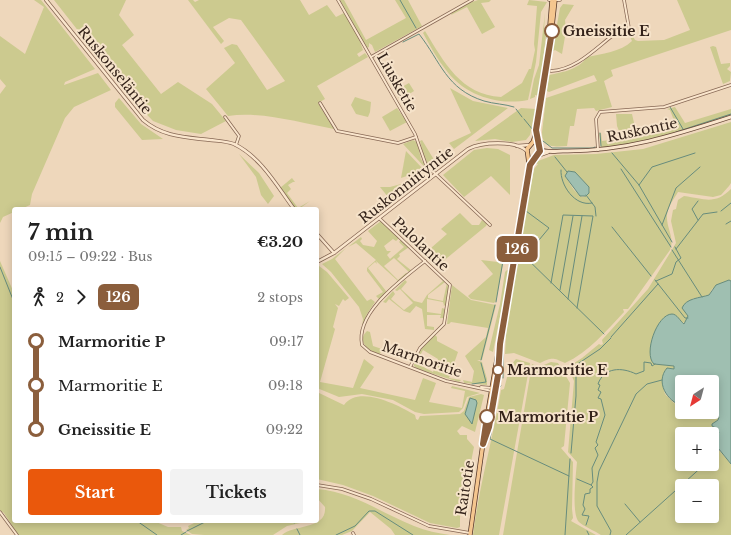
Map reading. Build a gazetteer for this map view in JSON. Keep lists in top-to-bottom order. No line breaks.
{"streets":{"main road":["Ruskontie","Raitotie"],"street":["Ruskonseläntie","Liusketie","Ruskonniityntie","Palolantie","Marmoritie"]},"crossings":[["Liusketie","Ruskonniityntie"],["Ruskontie","Raitotie"],["Ruskonniityntie","Palolantie"],["Ruskonniityntie","Raitotie"],["Palolantie","Marmoritie"],["Marmoritie","Raitotie"]],"places":["Gneissitie E","Marmoritie E","Marmoritie P"],"lines":["bus line 126"],"north":"bottom left","page":{"on_map":"126","heading":["7 min","09:15 – 09:22 · Bus","€3.20"],"legs":["2","126","2 stops"],"list":[{"name":"Marmoritie P","value":"09:17"},{"name":"Marmoritie E","value":"09:18"},{"name":"Gneissitie E","value":"09:22"}],"map_buttons":["+","−"],"buttons":["Start","Tickets"]}}
